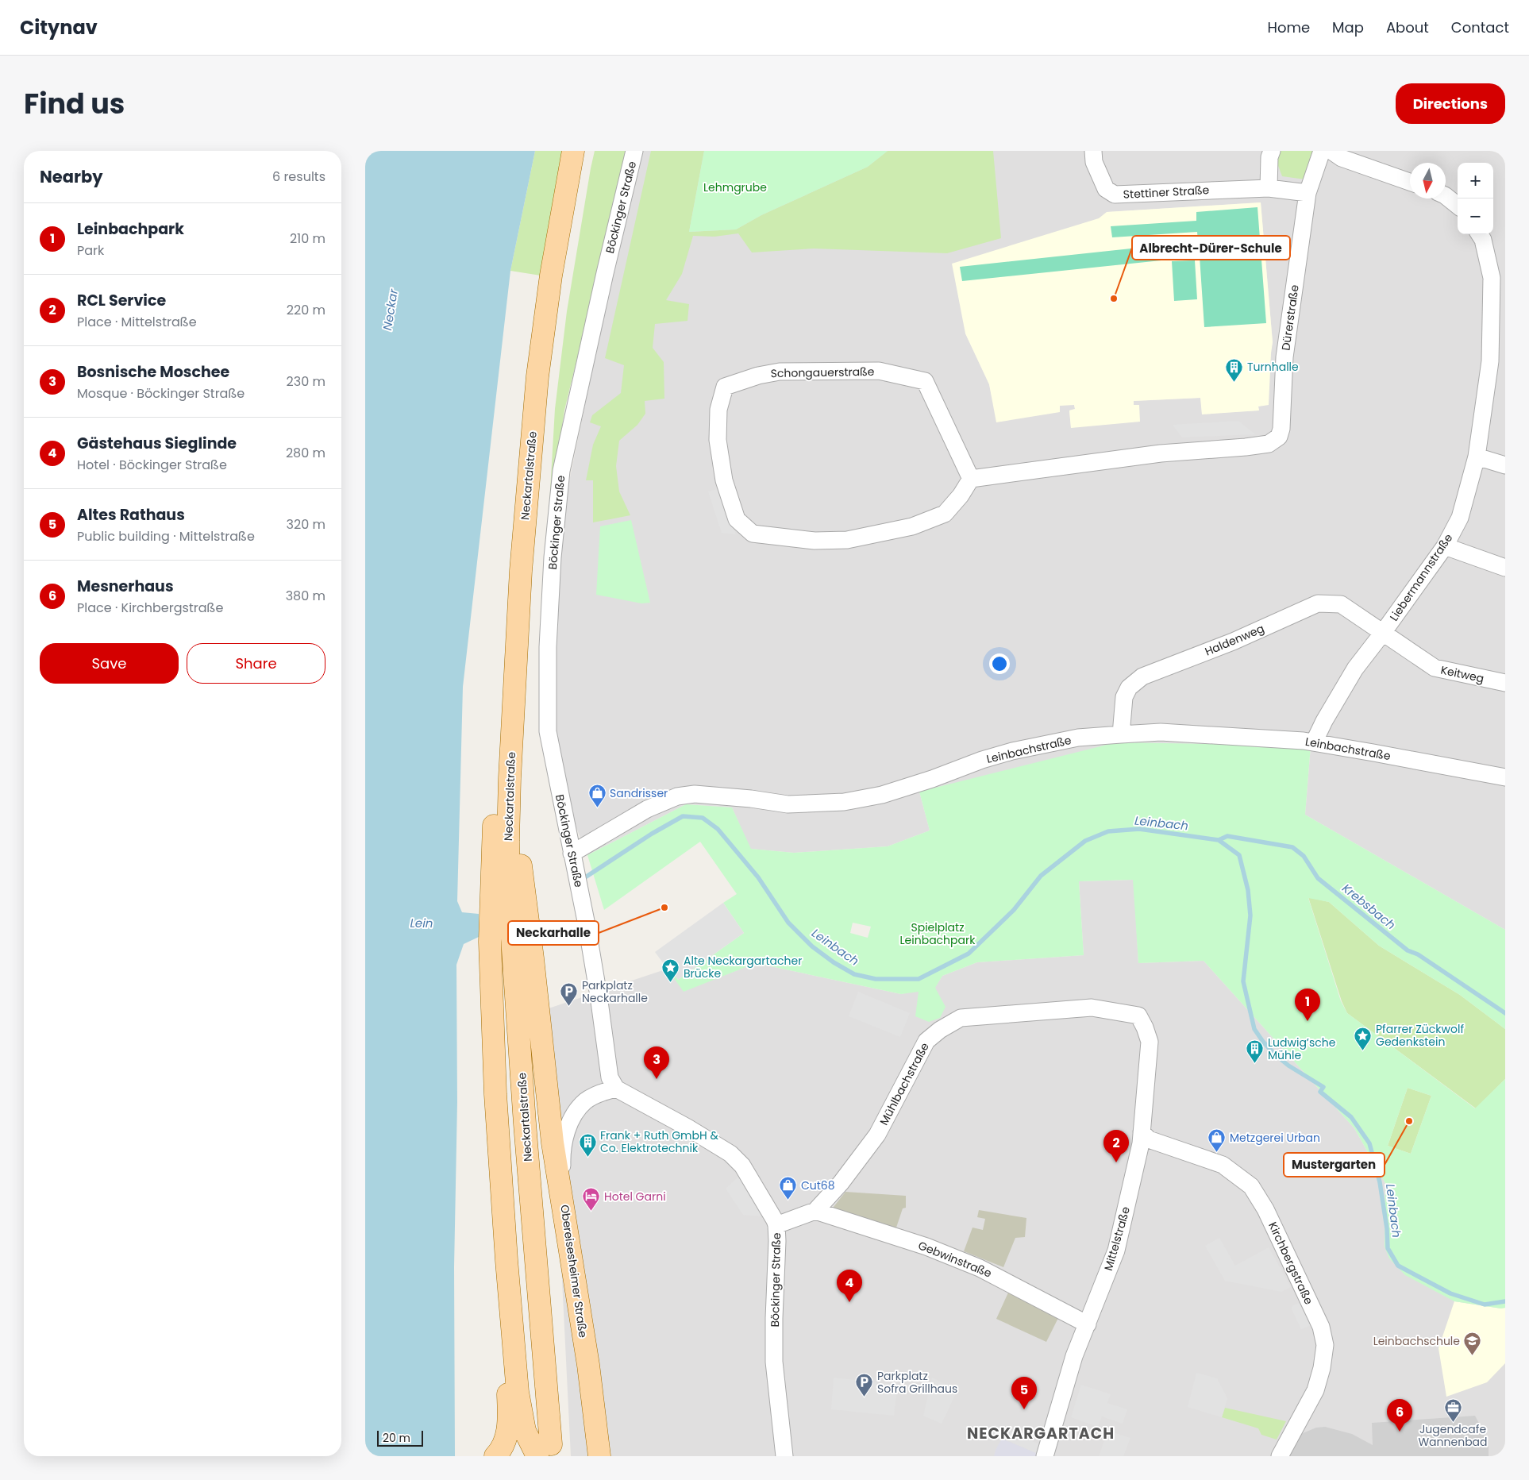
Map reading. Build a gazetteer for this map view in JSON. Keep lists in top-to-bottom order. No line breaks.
{"streets":{"main road":["Neckartalstraße","Obereisesheimer Straße"],"street":["Stettiner Straße","Böckinger Straße","Dürerstraße","Schongauerstraße","Liebermannstraße","Haldenweg","Keitweg","Leinbachstraße","Mühlbachstraße","Mittelstraße","Gebwinstraße","Kirchbergstraße"]},"crossings":[["Stettiner Straße","Dürerstraße"],["Böckinger Straße","Leinbachstraße"],["Böckinger Straße","Mühlbachstraße"],["Böckinger Straße","Obereisesheimer Straße"],["Dürerstraße","Schongauerstraße"],["Liebermannstraße","Haldenweg"],["Liebermannstraße","Keitweg"],["Liebermannstraße","Leinbachstraße"],["Haldenweg","Keitweg"],["Haldenweg","Leinbachstraße"],["Mühlbachstraße","Mittelstraße"],["Mühlbachstraße","Gebwinstraße"],["Mittelstraße","Gebwinstraße"],["Mittelstraße","Kirchbergstraße"]],"districts":["NECKARGARTACH"],"water":["Neckar","Leinbach","Krebsbach","Lein"],"parks":["Lehmgrube","Spielplatz Leinbachpark"],"places":{"other":["Albrecht-Dürer-Schule","Neckarhalle","Mustergarten"],"building":["Turnhalle","Ludwig’sche Mühle","Frank + Ruth GmbH & Co. Elektrotechnik"],"shop":["Sandrisser","Metzgerei Urban","Cut68"],"place":["Alte Neckargartacher Brücke","Pfarrer Zückwolf Gedenkstein"],"parking":["Parkplatz Neckarhalle","Parkplatz Sofra Grillhaus"],"hotel":["Hotel Garni"],"school or university":["Leinbachschule"],"office":["Jugendcafe Wannenbad"]},"scale_bar":"20 m","north":"bottom","page":{"header":"Citynav","nav":["Home","Map","About","Contact"],"title":"Find us","buttons":["Directions",["Save","Share"]],"heading":["Nearby","6 results"],"map_buttons":["+","−"],"list":[{"mark":"1","name":"Leinbachpark","note":"Park","value":"210 m"},{"mark":"2","name":"RCL Service","note":"Place · Mittelstraße","value":"220 m"},{"mark":"3","name":"Bosnische Moschee","note":"Mosque · Böckinger Straße","value":"230 m"},{"mark":"4","name":"Gästehaus Sieglinde","note":"Hotel · Böckinger Straße","value":"280 m"},{"mark":"5","name":"Altes Rathaus","note":"Public building · Mittelstraße","value":"320 m"},{"mark":"6","name":"Mesnerhaus","note":"Place · Kirchbergstraße","value":"380 m"}],"pins":["1","3","2","4","5","6"],"scale":"20 m"}}
